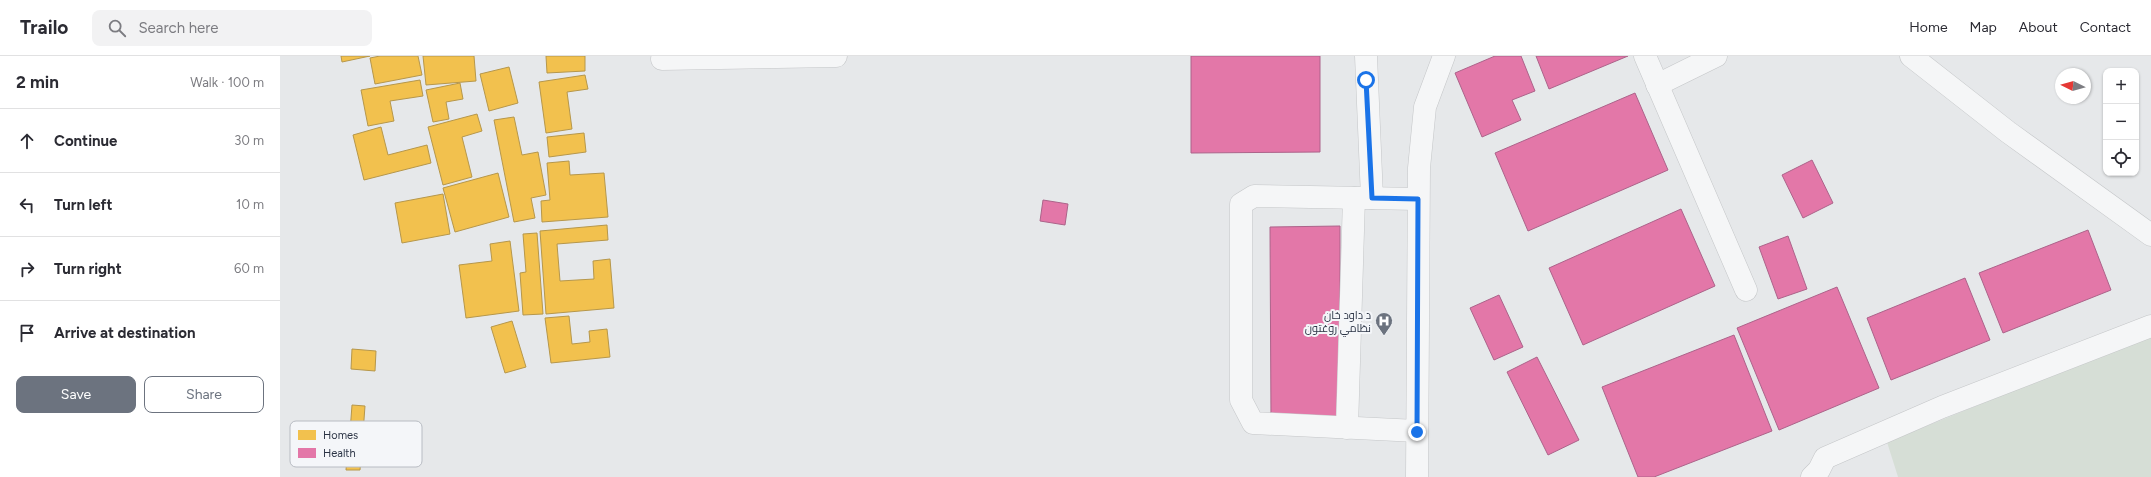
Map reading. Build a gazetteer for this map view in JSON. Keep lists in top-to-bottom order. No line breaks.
{"places":{"hospital":["د داود خان نظامي روغتون"]},"legend":["Homes","Health"],"north":"left","page":{"header":"Trailo","search":"Search here","nav":["Home","Map","About","Contact"],"heading":["2 min","Walk · 100 m"],"map_buttons":["+","−"],"list":[["Continue","30 m"],["Turn left","10 m"],["Turn right","60 m"],"Arrive at destination"],"buttons":["Save","Share"]}}
